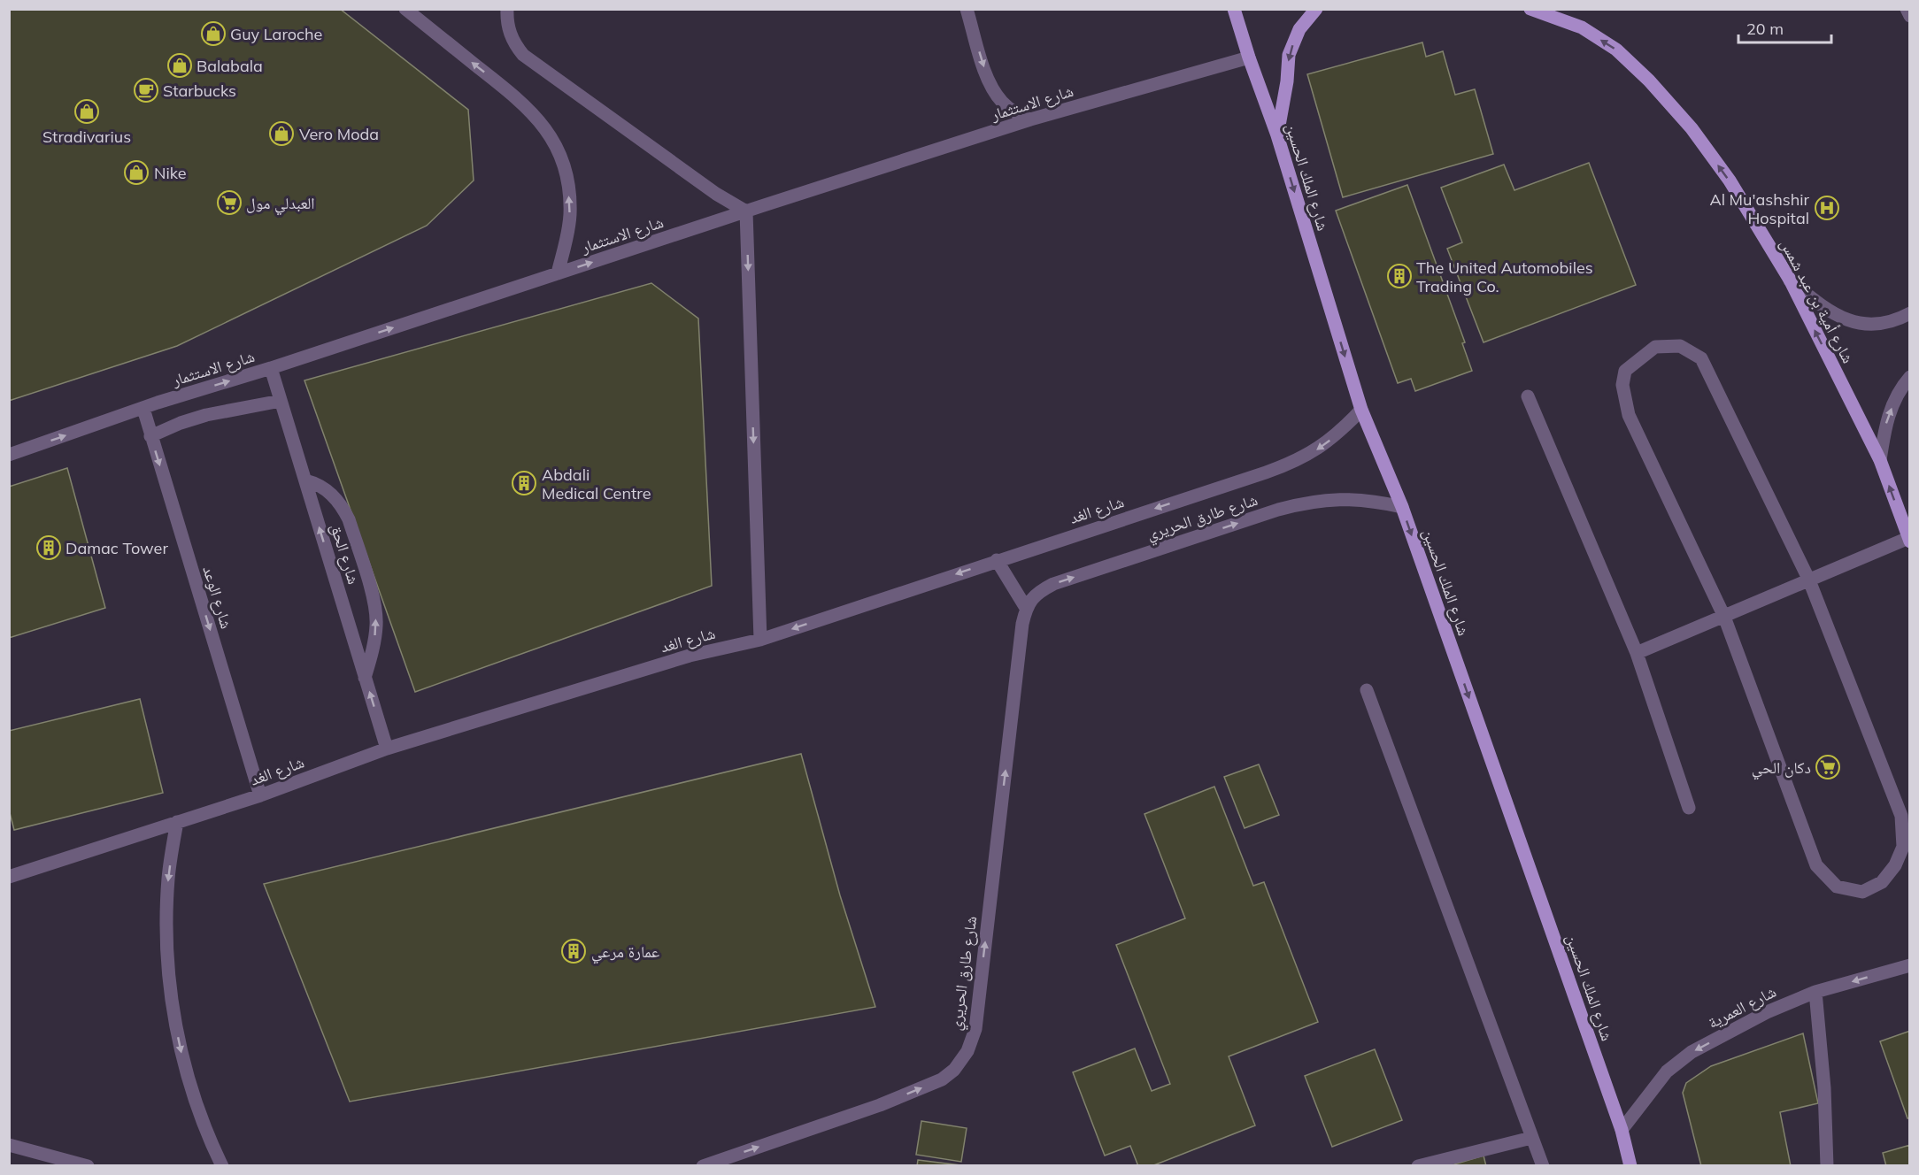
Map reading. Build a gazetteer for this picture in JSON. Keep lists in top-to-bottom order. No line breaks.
{"streets":{"main road":["شارع الملك الحسين","شارع أمية بن عبد شمس"],"street":["شارع الاستثمار","شارع الغد","شارع طارق الحريري","شارع الحق","شارع الوعد","شارع العمرية"]},"crossings":[["شارع الاستثمار","شارع الملك الحسين"],["شارع الاستثمار","شارع الحق"],["شارع الاستثمار","شارع الوعد"],["شارع الملك الحسين","شارع الغد"],["شارع الملك الحسين","شارع طارق الحريري"],["شارع الملك الحسين","شارع العمرية"],["شارع الغد","شارع الحق"],["شارع الغد","شارع الوعد"]],"one_way":["شارع الاستثمار","شارع الملك الحسين","شارع أمية بن عبد شمس","شارع الغد","شارع طارق الحريري","شارع الوعد","شارع العمرية"],"places":{"shop":["Guy Laroche","Balabala","Stradivarius","Vero Moda","Nike"],"cafe":["Starbucks"],"supermarket":["العبدلي مول","دكان الحي"],"hospital":["Al Mu'ashshir Hospital"],"building":["The United Automobiles Trading Co.","Abdali Medical Centre","Damac Tower","عمارة مرعي"]},"scale_bar":"20 m"}
